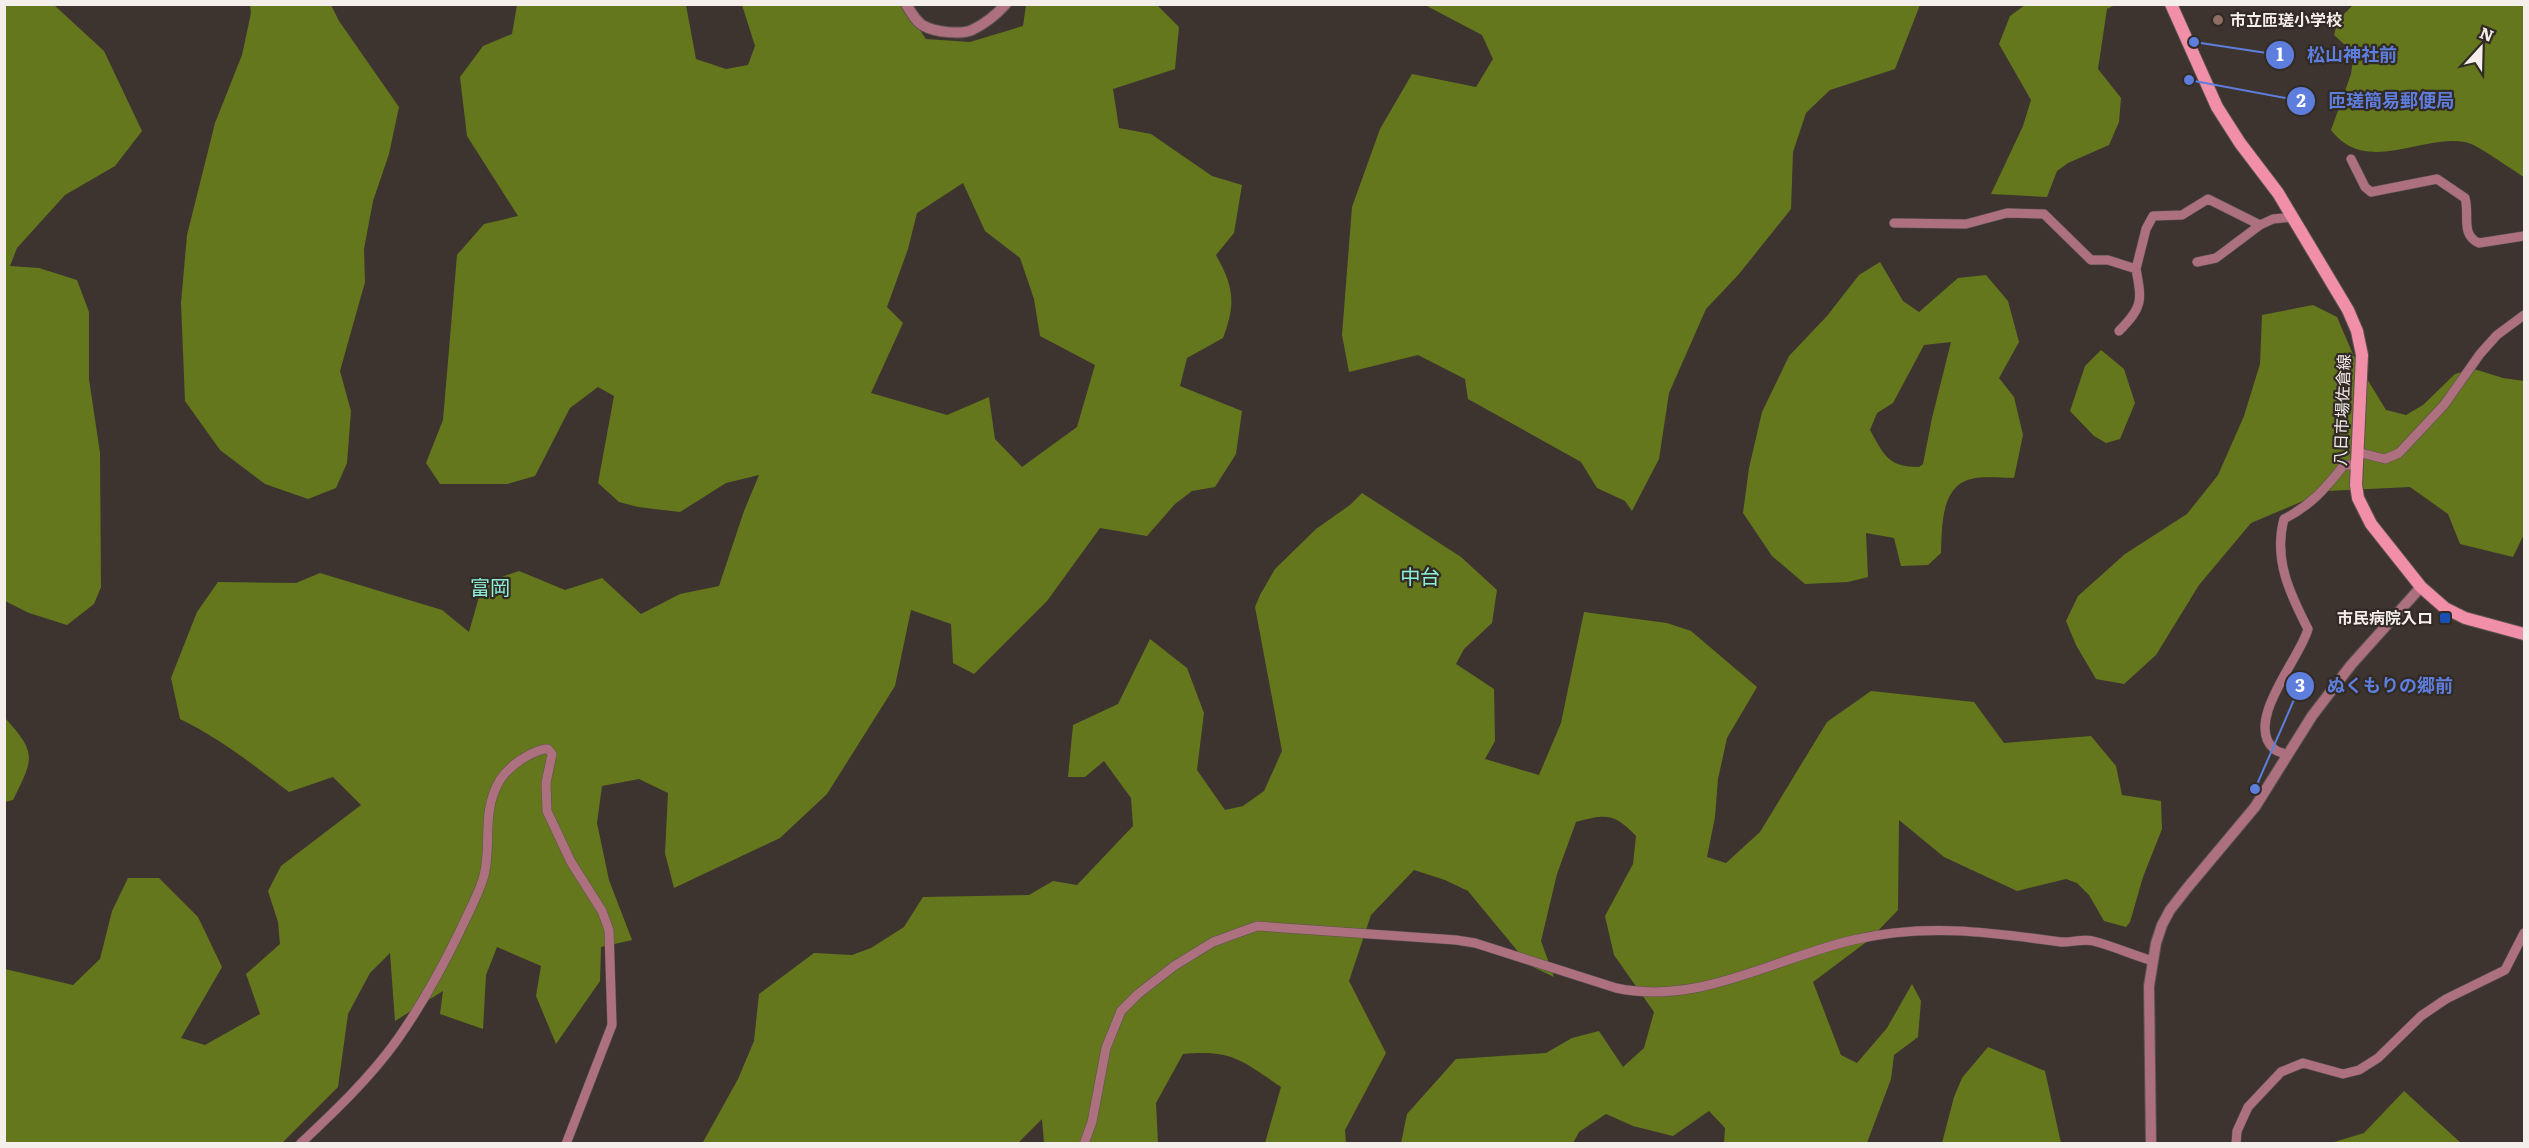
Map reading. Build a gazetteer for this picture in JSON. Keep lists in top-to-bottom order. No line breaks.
{"streets":{"main road":["八日市場佐倉線"]},"districts":["中台","富岡"],"places":{"other":["市立匝瑳小学校","松山神社前","匝瑳簡易郵便局","ぬくもりの郷前"],"transit":["市民病院入ロ"]},"north":"top"}
